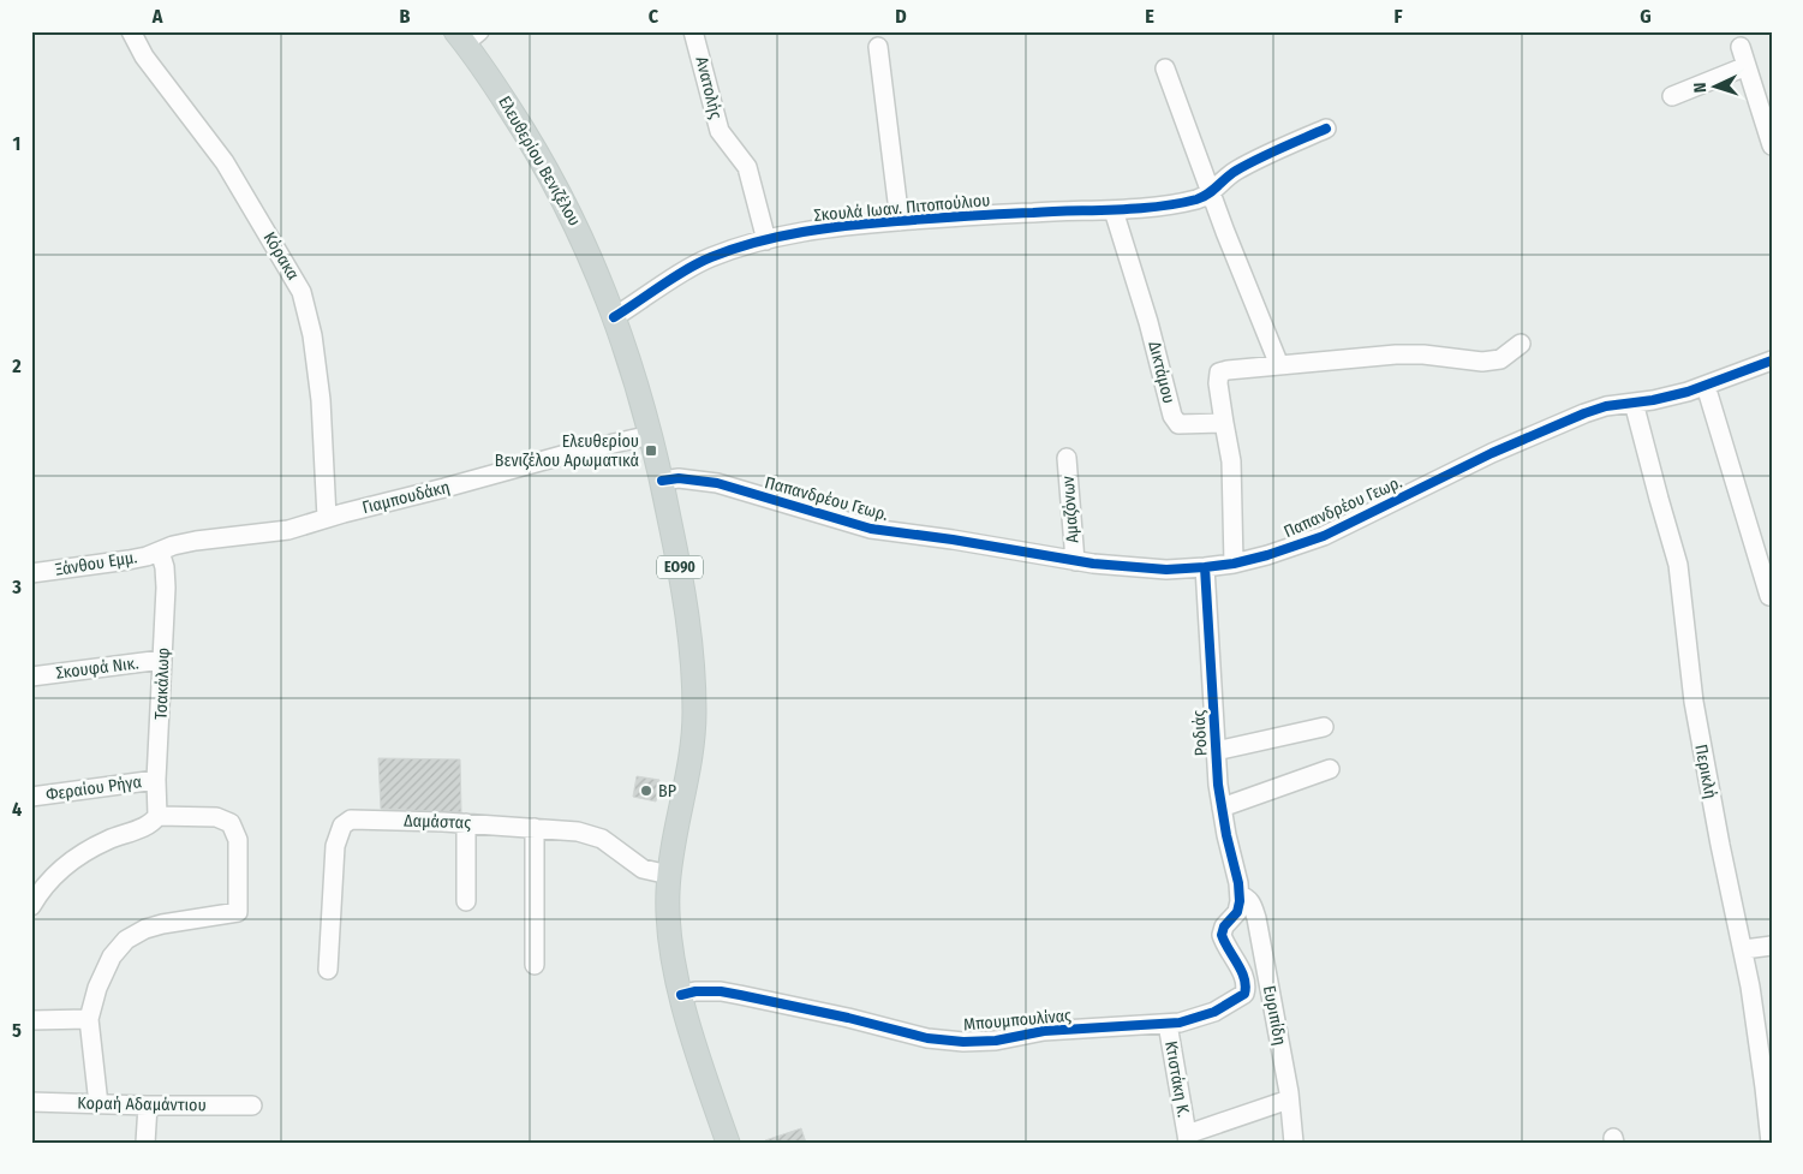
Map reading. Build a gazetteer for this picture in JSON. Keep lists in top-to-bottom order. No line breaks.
{"streets":{"main road":["Ελευθερίου Βενιζέλου","ΕΟ90"],"street":["Ανατολής","Σκουλά Ιωαν. Πιτοπούλιου","Κόρακα","Δικτάμου","Γιαμπουδάκη","Παπανδρέου Γεωρ.","Αμαζόνων","Ξάνθου Εμμ.","Σκουφά Νικ.","Τσακάλωφ","Ροδιάς","Περικλή","Φεραίου Ρήγα","Δαμάστας","Ευριπίδη","Μπουμπουλίνας","Κτιστάκη Κ.","Κοραή Αδαμάντιου"]},"crossings":[["Ανατολής","Σκουλά Ιωαν. Πιτοπούλιου"],["Ελευθερίου Βενιζέλου","Σκουλά Ιωαν. Πιτοπούλιου"],["Ελευθερίου Βενιζέλου","Γιαμπουδάκη"],["Ελευθερίου Βενιζέλου","Παπανδρέου Γεωρ."],["Ελευθερίου Βενιζέλου","Δαμάστας"],["Ελευθερίου Βενιζέλου","Μπουμπουλίνας"],["Σκουλά Ιωαν. Πιτοπούλιου","Δικτάμου"],["Κόρακα","Γιαμπουδάκη"],["Γιαμπουδάκη","Ξάνθου Εμμ."],["Γιαμπουδάκη","Τσακάλωφ"],["Παπανδρέου Γεωρ.","Αμαζόνων"],["Παπανδρέου Γεωρ.","Ροδιάς"],["Παπανδρέου Γεωρ.","Περικλή"],["Ξάνθου Εμμ.","Τσακάλωφ"],["Σκουφά Νικ.","Τσακάλωφ"],["Τσακάλωφ","Φεραίου Ρήγα"],["Ροδιάς","Ευριπίδη"],["Ροδιάς","Μπουμπουλίνας"],["Ευριπίδη","Μπουμπουλίνας"],["Μπουμπουλίνας","Κτιστάκη Κ."]],"places":{"transit":["Ελευθερίου Βενιζέλου Αρωματικά"],"other":["BP"]},"north":"left","grid":{"columns":["A","B","C","D","E","F","G"],"rows":["1","2","3","4","5"]}}
